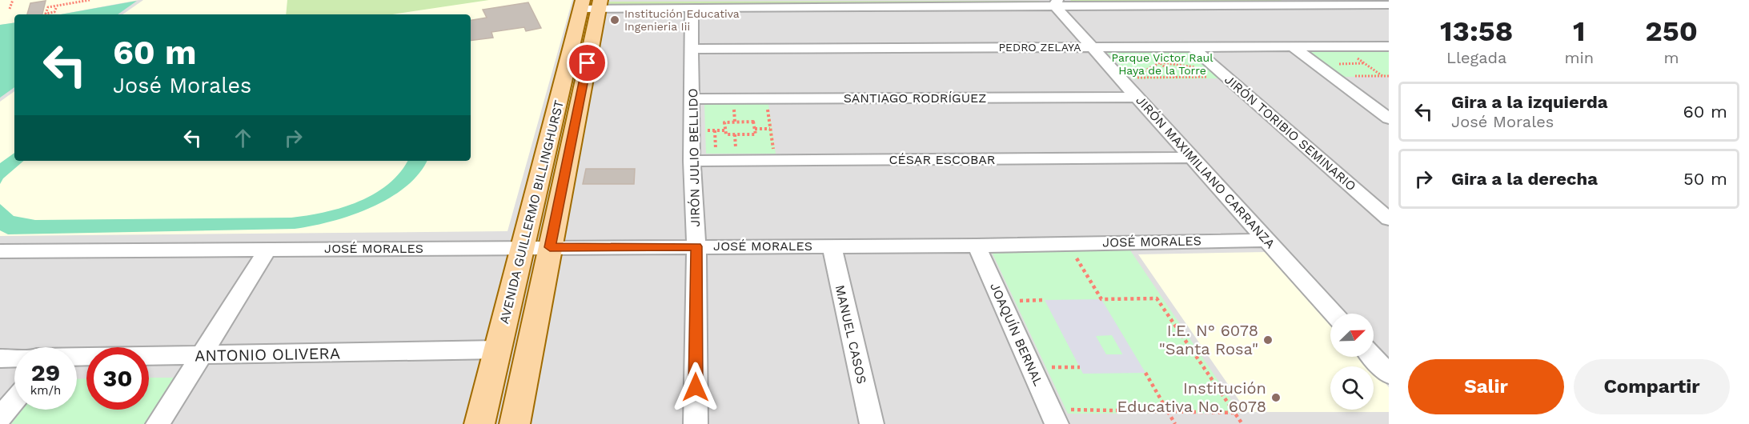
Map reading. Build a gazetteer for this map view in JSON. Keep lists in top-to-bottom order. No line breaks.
{"streets":{"main road":["AVENIDA GUILLERMO BILLINGHURST"],"street":["PEDRO ZELAYA","SANTIAGO RODRÍGUEZ","JIRÓN TORIBIO SEMINARIO","JIRÓN JULIO BELLIDO","CÉSAR ESCOBAR","JIRÓN MAXIMILIANO CARRANZA","JOSÉ MORALES","MANUEL CASOS","JOAQUÍN BERNAL","ANTONIO OLIVERA"]},"crossings":[["PEDRO ZELAYA","JIRÓN TORIBIO SEMINARIO"],["PEDRO ZELAYA","JIRÓN JULIO BELLIDO"],["PEDRO ZELAYA","JIRÓN MAXIMILIANO CARRANZA"],["SANTIAGO RODRÍGUEZ","JIRÓN JULIO BELLIDO"],["SANTIAGO RODRÍGUEZ","JIRÓN MAXIMILIANO CARRANZA"],["JIRÓN JULIO BELLIDO","CÉSAR ESCOBAR"],["JIRÓN JULIO BELLIDO","JOSÉ MORALES"],["CÉSAR ESCOBAR","JIRÓN MAXIMILIANO CARRANZA"],["JIRÓN MAXIMILIANO CARRANZA","JOSÉ MORALES"],["AVENIDA GUILLERMO BILLINGHURST","JOSÉ MORALES"],["AVENIDA GUILLERMO BILLINGHURST","ANTONIO OLIVERA"],["JOSÉ MORALES","MANUEL CASOS"],["JOSÉ MORALES","JOAQUÍN BERNAL"]],"parks":["Parque Victor Raul Haya de la Torre"],"places":["Institución Educativa Ingenieria Iii","I.E. N° 6078 \"Santa Rosa\"","Institución Educativa No. 6078"],"north":"top right","page":{"eta":["13:58","Llegada","1","min","250","m"],"turn":["60 m","José Morales"],"list":[{"name":"Gira a la izquierda","note":"José Morales","value":"60 m"},{"name":"Gira a la derecha","value":"50 m"}],"speed":"29 km/h","limit":"30","buttons":["Salir","Compartir"]}}
